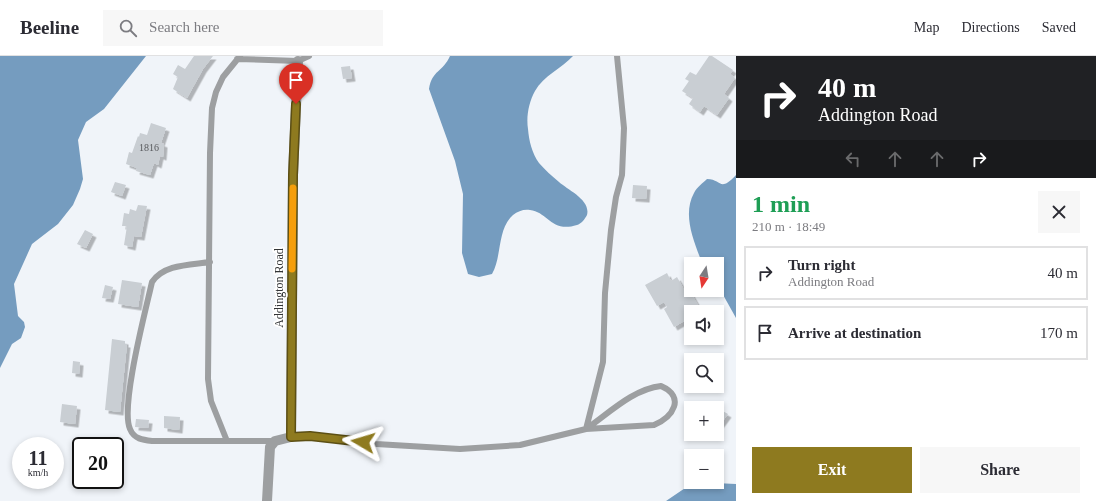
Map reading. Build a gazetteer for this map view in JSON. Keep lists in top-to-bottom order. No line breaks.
{"streets":{"street":["Addington Road"]},"house_numbers":["1816"],"north":"bottom","page":{"header":"Beeline","search":"Search here","nav":["Map","Directions","Saved"],"turn":["40 m","Addington Road"],"heading":["1 min","210 m · 18:49"],"list":[{"name":"Turn right","note":"Addington Road","value":"40 m"},{"name":"Arrive at destination","value":"170 m"}],"map_buttons":["+","−"],"speed":"11 km/h","limit":"20","buttons":["Exit","Share"]}}
